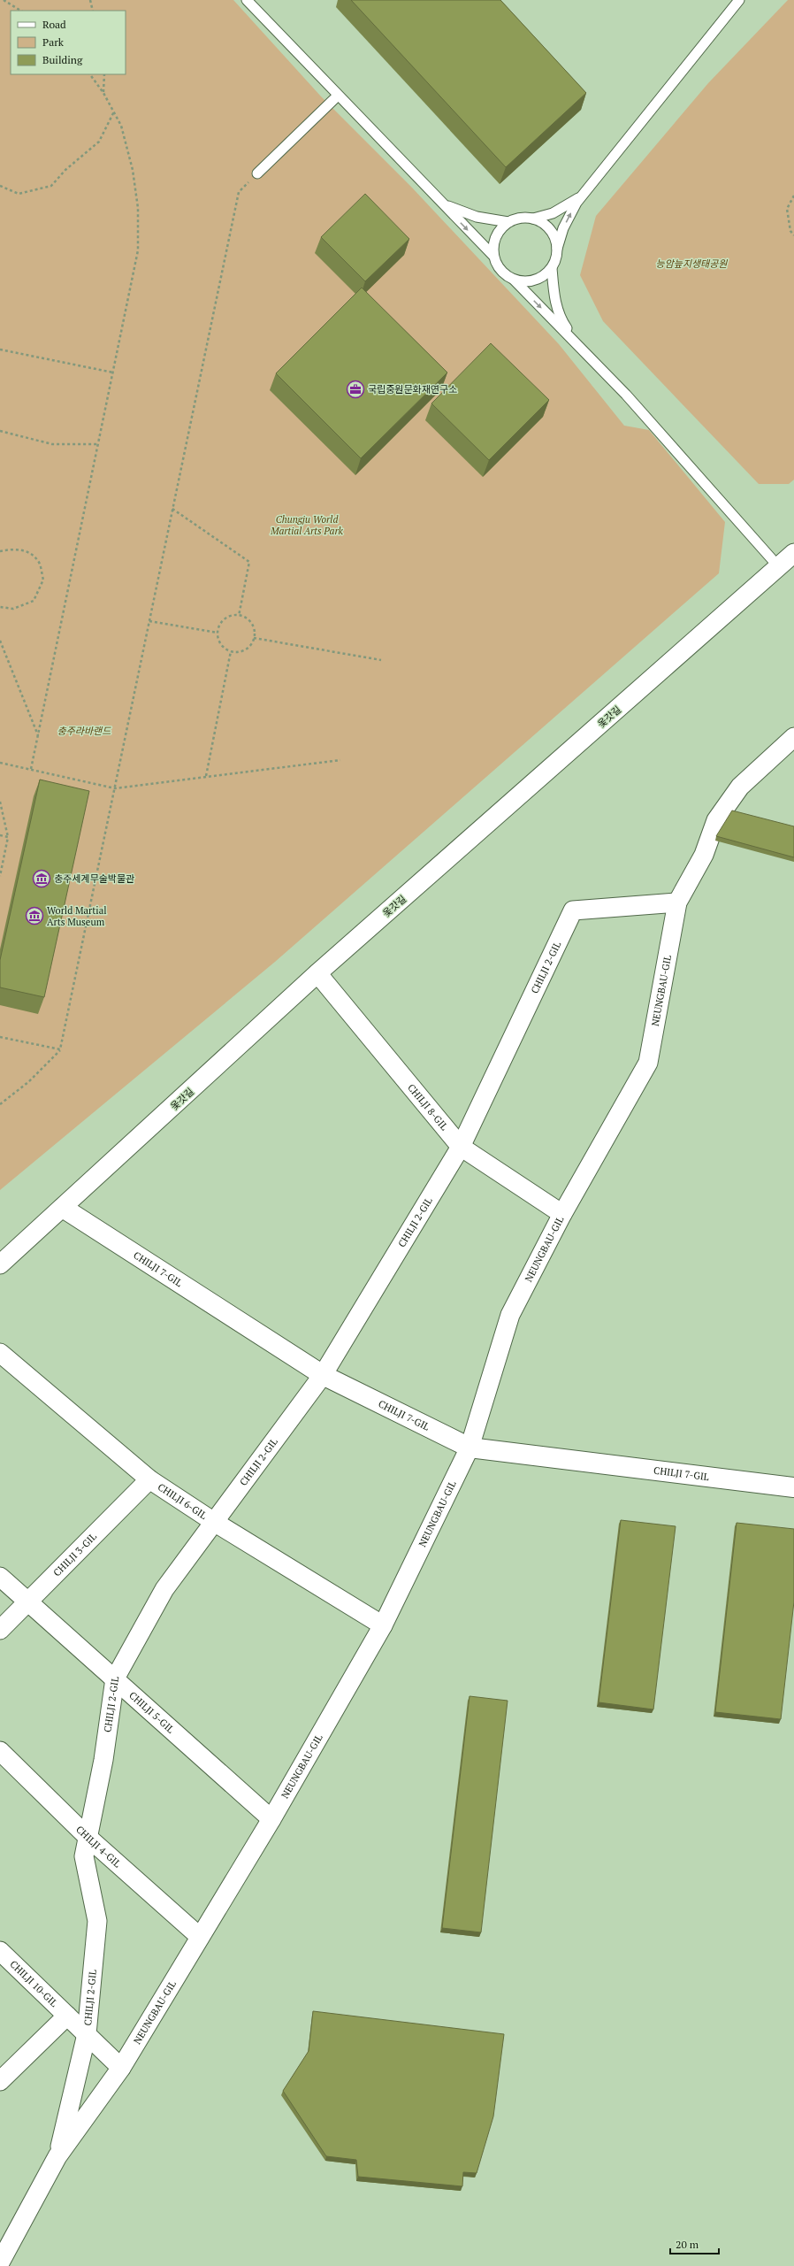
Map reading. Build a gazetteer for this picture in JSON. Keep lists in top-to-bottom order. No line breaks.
{"streets":{"street":["옻갓길","CHILJI 2-GIL","NEUNGBAU-GIL","CHILJI 8-GIL","CHILJI 7-GIL","CHILJI 6-GIL","CHILJI 3-GIL","CHILJI 5-GIL","CHILJI 4-GIL","CHILJI 10-GIL"]},"crossings":[["옻갓길","CHILJI 8-GIL"],["옻갓길","CHILJI 7-GIL"],["CHILJI 2-GIL","NEUNGBAU-GIL"],["CHILJI 2-GIL","CHILJI 8-GIL"],["CHILJI 2-GIL","CHILJI 7-GIL"],["CHILJI 2-GIL","CHILJI 6-GIL"],["CHILJI 2-GIL","CHILJI 5-GIL"],["CHILJI 2-GIL","CHILJI 4-GIL"],["CHILJI 2-GIL","CHILJI 10-GIL"],["NEUNGBAU-GIL","CHILJI 8-GIL"],["NEUNGBAU-GIL","CHILJI 7-GIL"],["NEUNGBAU-GIL","CHILJI 6-GIL"],["NEUNGBAU-GIL","CHILJI 5-GIL"],["NEUNGBAU-GIL","CHILJI 4-GIL"],["CHILJI 6-GIL","CHILJI 3-GIL"],["CHILJI 3-GIL","CHILJI 5-GIL"]],"parks":["능암늪지생태공원","Chungju World Martial Arts Park","충주라바랜드"],"places":{"office":["국립중원문화재연구소"],"museum":["충주세계무술박물관","World Martial Arts Museum"]},"legend":["Road","Park","Building"],"scale_bar":"20 m"}
